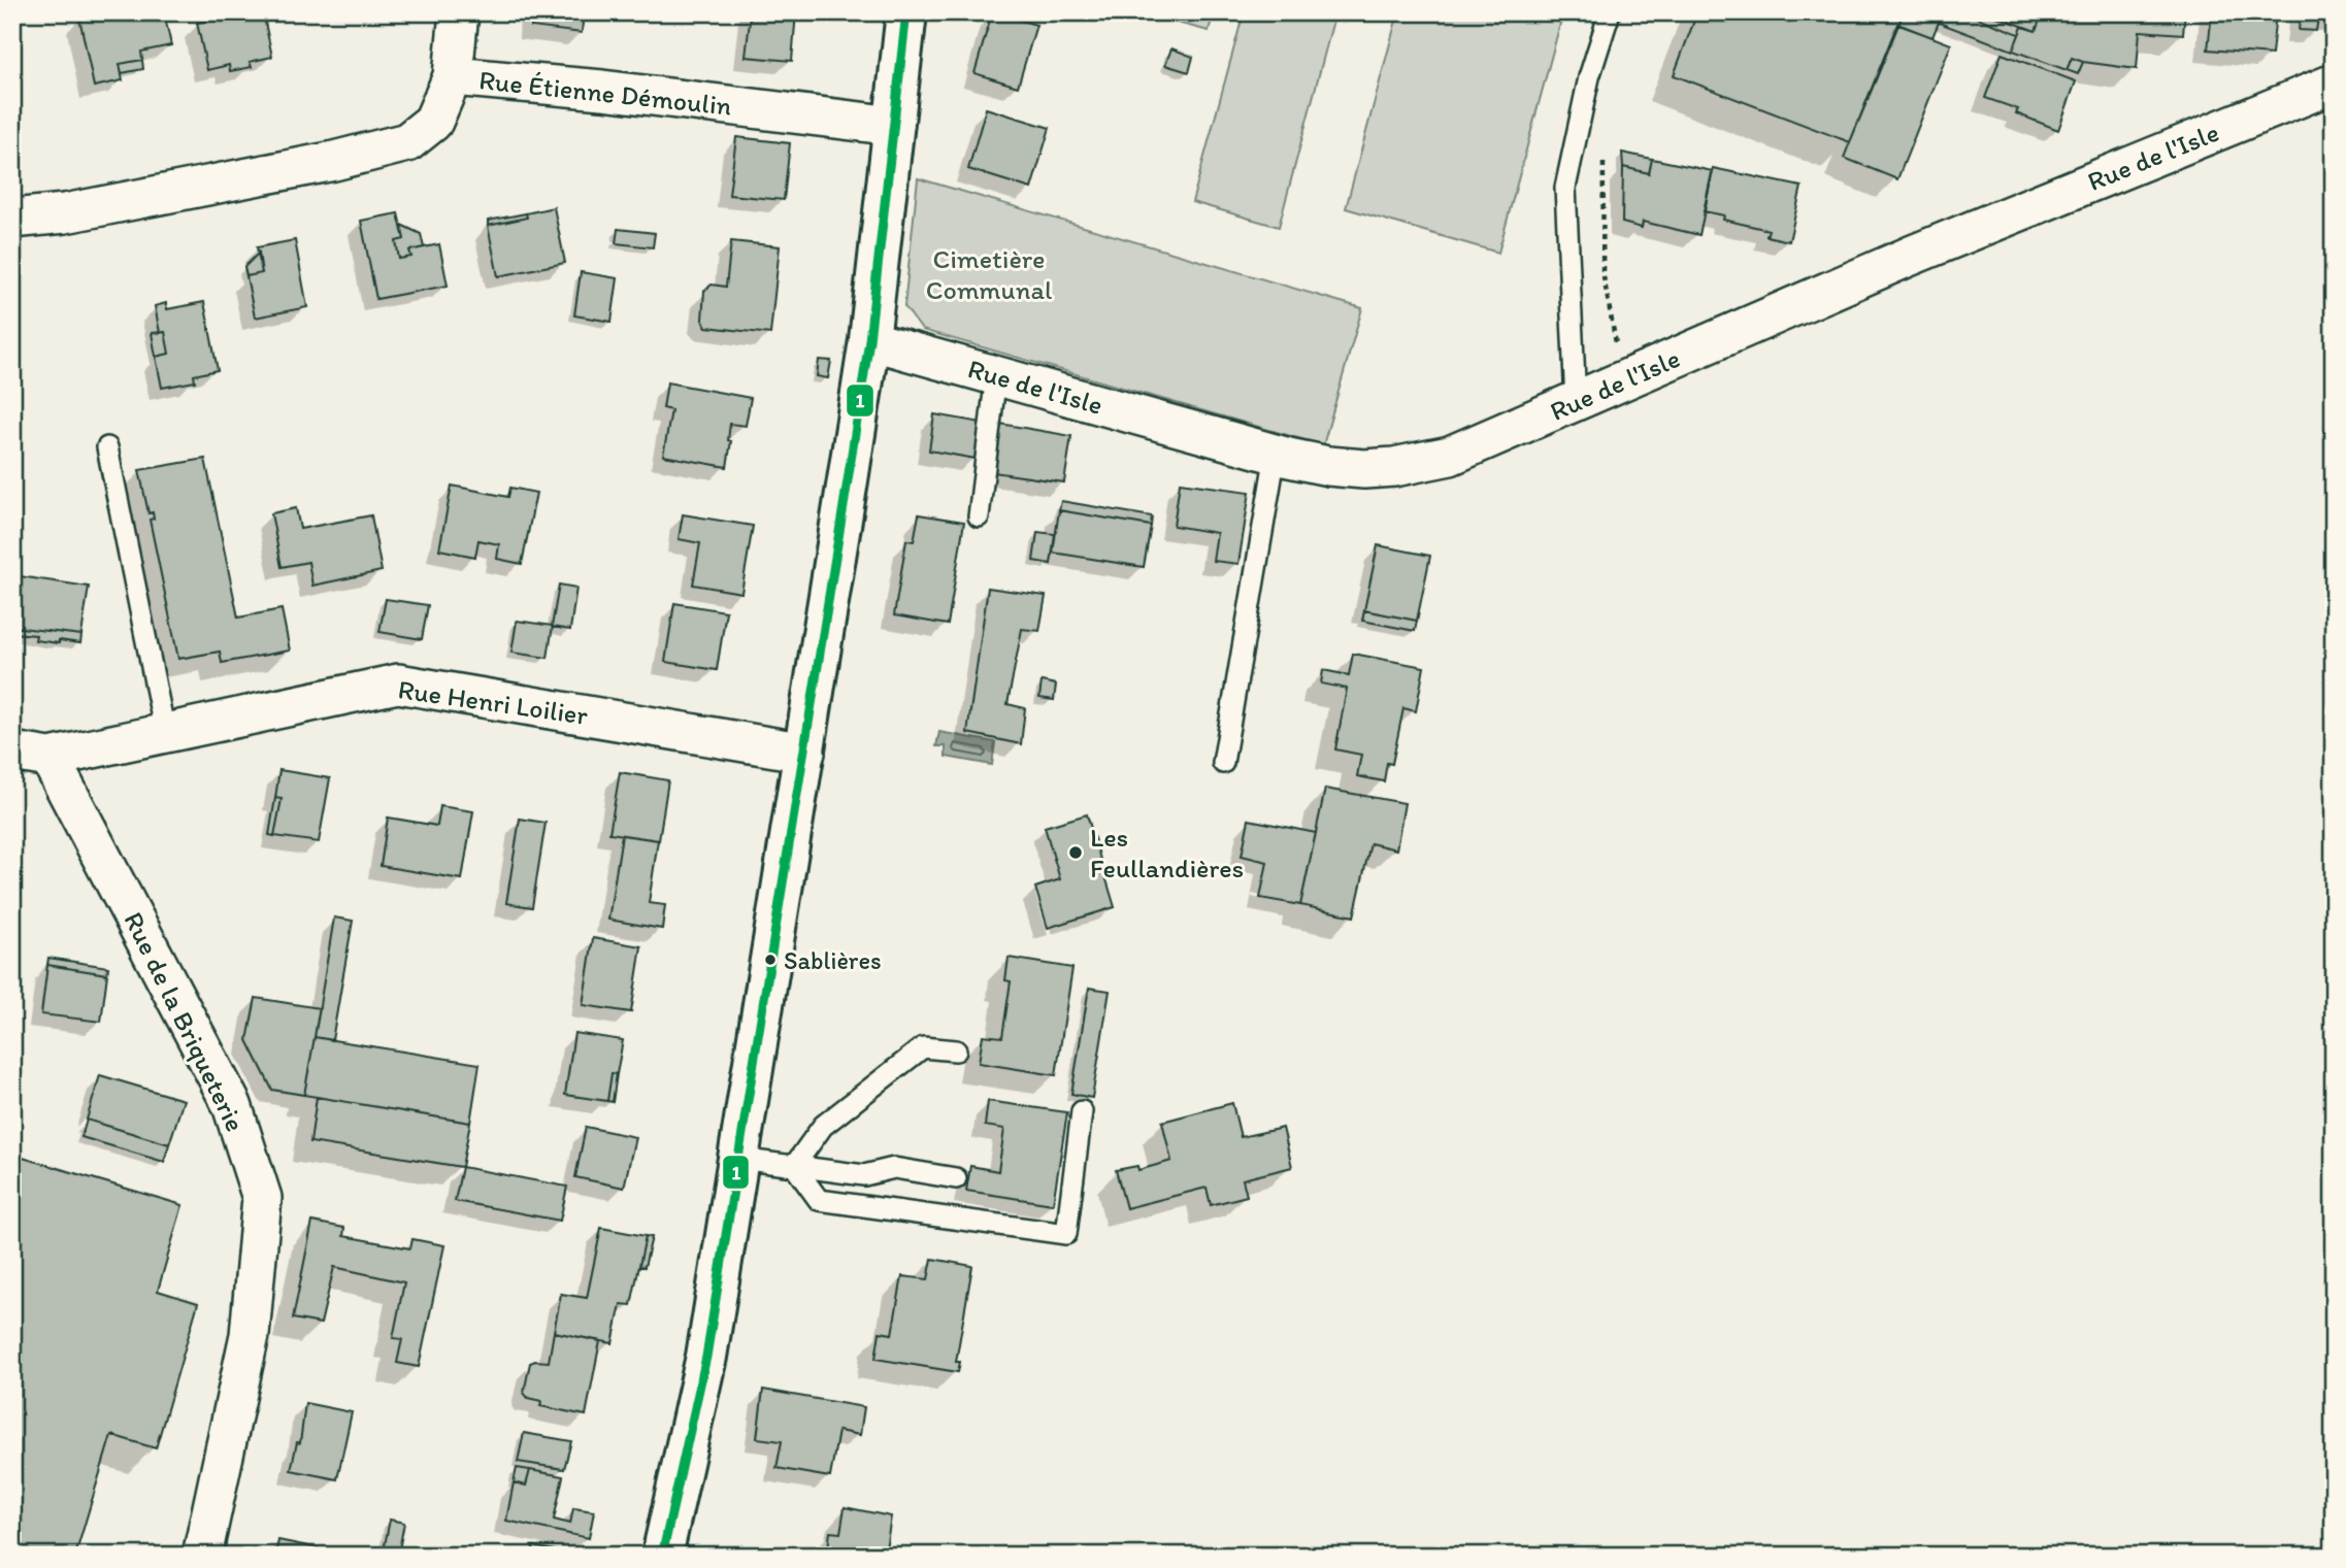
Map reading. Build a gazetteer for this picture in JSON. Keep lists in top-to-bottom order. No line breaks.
{"streets":{"street":["Rue Étienne Démoulin","Rue de l'Isle","Rue Henri Loilier","Rue de la Briqueterie"]},"crossings":[["Rue Henri Loilier","Rue de la Briqueterie"]],"parks":["Cimetière Communal"],"places":["Les Feullandières","Sablières"],"lines":["transit line 1"]}
